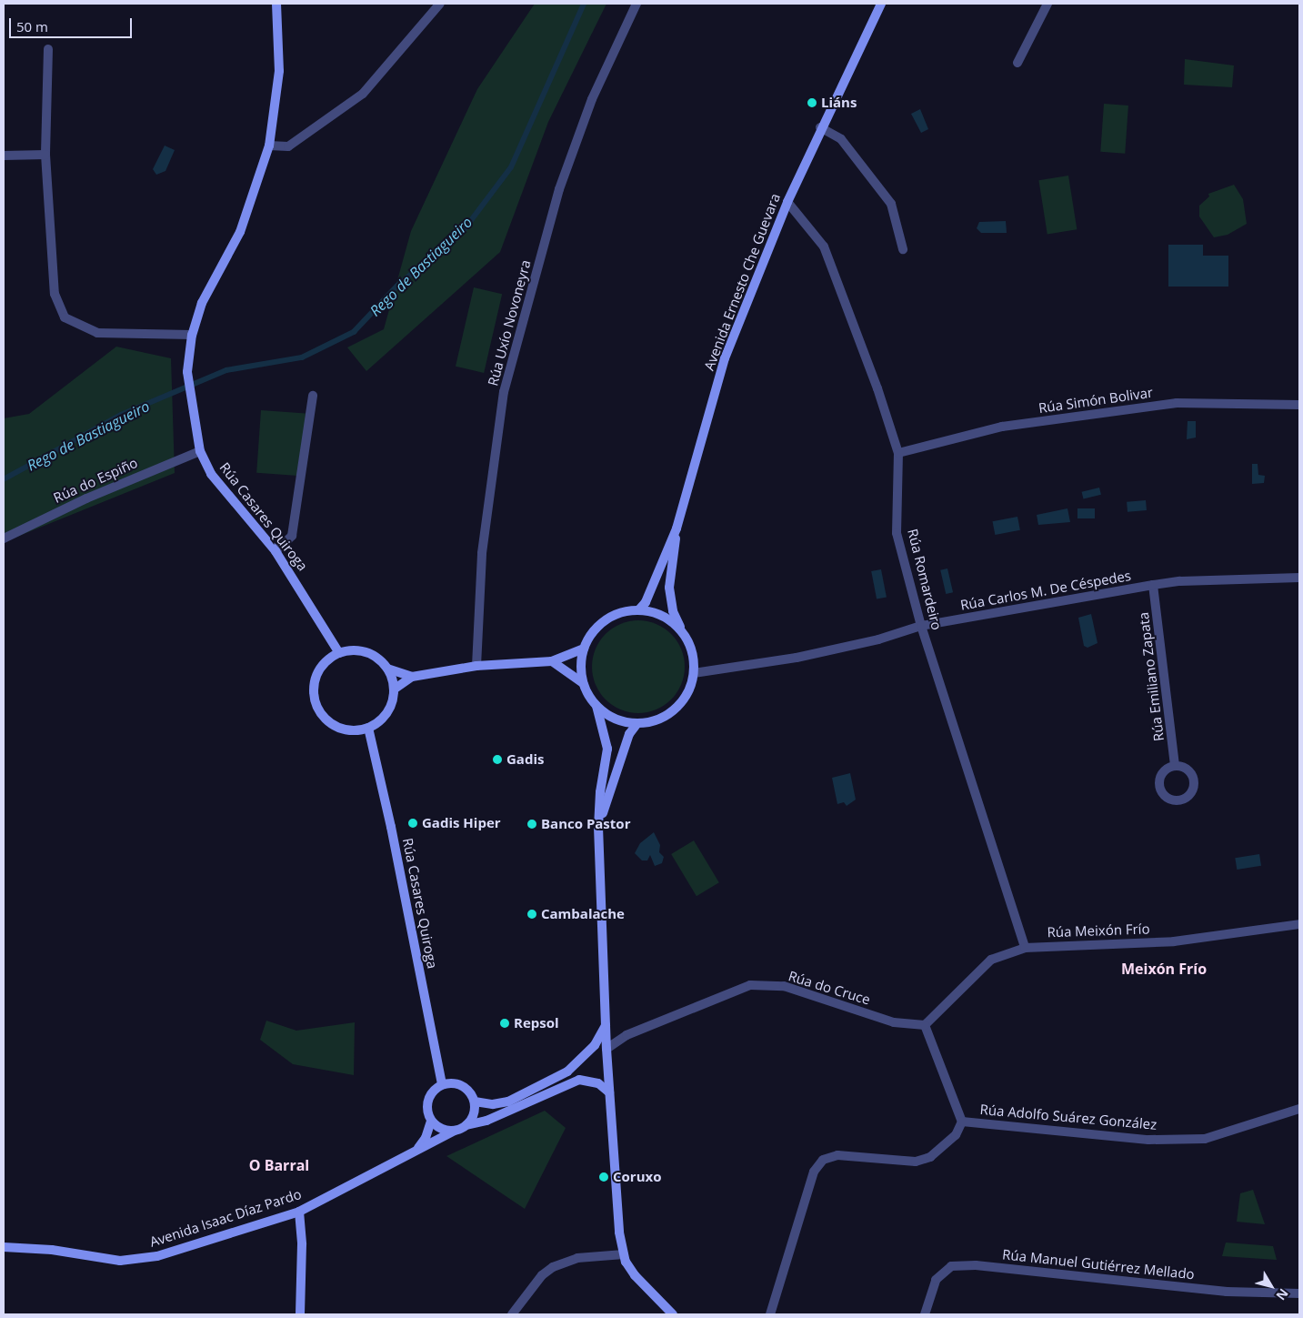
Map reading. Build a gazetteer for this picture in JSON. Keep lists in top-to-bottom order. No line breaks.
{"streets":{"street":["Avenida Ernesto Che Guevara","Rúa Uxío Novoneyra","Rúa Simón Bolivar","Rúa do Espiño","Rúa Casares Quiroga","Rúa Romardeiro","Rúa Carlos M. De Céspedes","Rúa Emiliano Zapata","Rúa Meixón Frío","Rúa do Cruce","Rúa Adolfo Suárez González","Avenida Isaac Díaz Pardo","Rúa Manuel Gutiérrez Mellado"]},"crossings":[["Avenida Ernesto Che Guevara","Rúa Romardeiro"],["Avenida Ernesto Che Guevara","Rúa Carlos M. De Céspedes"],["Rúa Simón Bolivar","Rúa Romardeiro"],["Rúa do Espiño","Rúa Casares Quiroga"],["Rúa Casares Quiroga","Avenida Isaac Díaz Pardo"],["Rúa Romardeiro","Rúa Carlos M. De Céspedes"],["Rúa Romardeiro","Rúa Meixón Frío"],["Rúa Carlos M. De Céspedes","Rúa Emiliano Zapata"],["Rúa Meixón Frío","Rúa do Cruce"]],"districts":["Meixón Frío","O Barral"],"water":["Rego de Bastiagueiro"],"places":["Liáns","Gadis","Gadis Hiper","Banco Pastor","Cambalache","Repsol","Coruxo"],"scale_bar":"50 m","north":"bottom right"}
